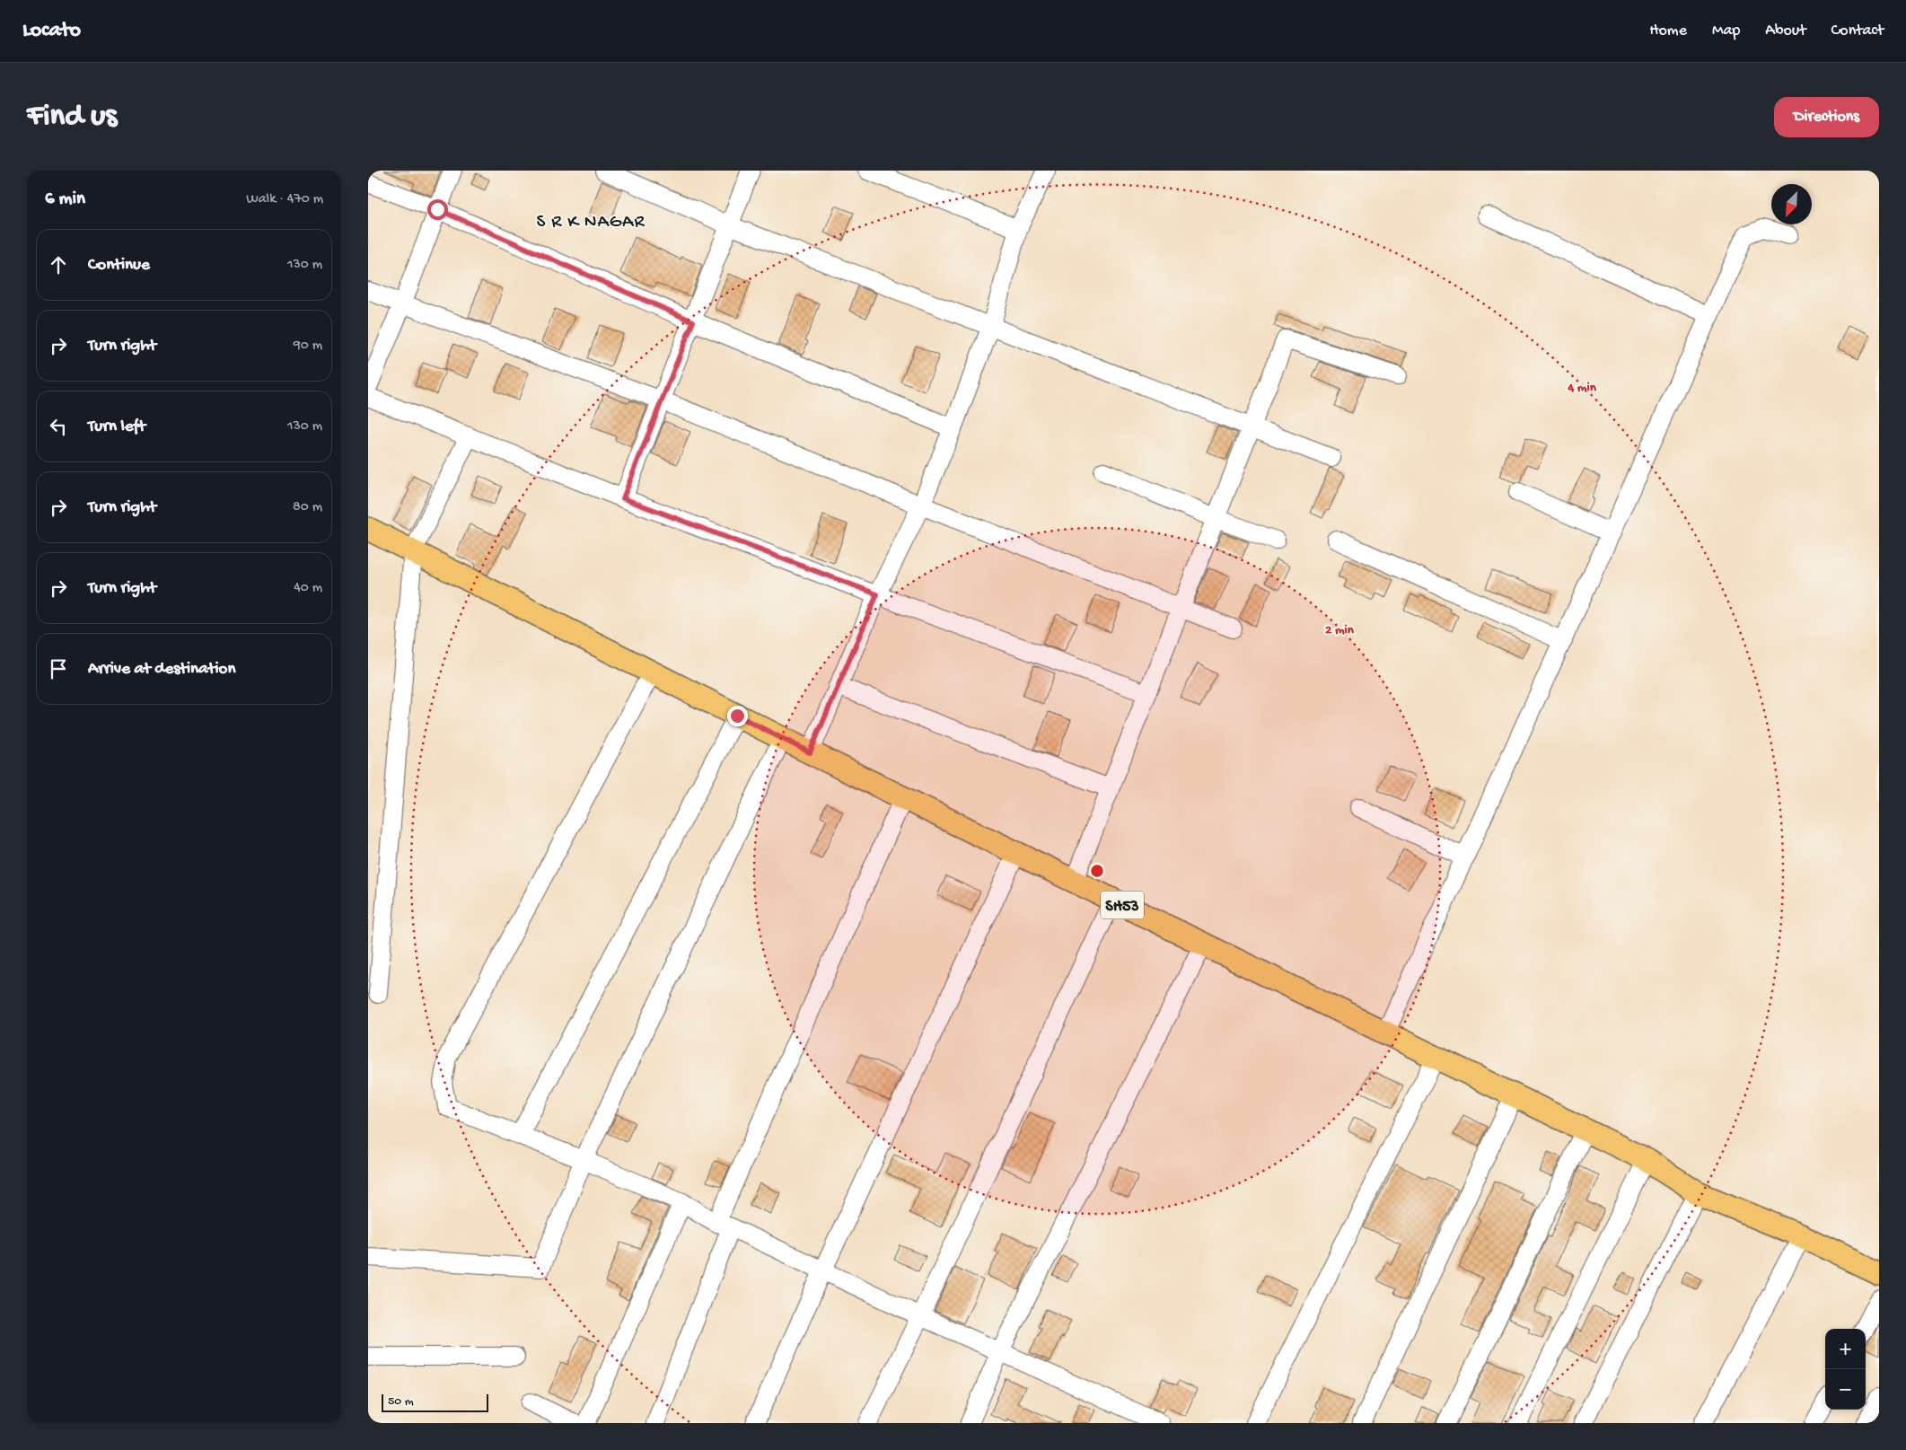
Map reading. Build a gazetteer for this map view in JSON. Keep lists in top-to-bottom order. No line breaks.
{"streets":{"main road":["SH53"]},"districts":["S R K NAGAR"],"scale_bar":"50 m","north":"bottom left","page":{"header":"Locato","nav":["Home","Map","About","Contact"],"buttons":"Directions","title":"Find us","heading":["6 min","Walk · 470 m"],"list":[["Continue","130 m"],["Turn right","90 m"],["Turn left","130 m"],["Turn right","80 m"],["Turn right","40 m"],"Arrive at destination"],"map_buttons":["+","−"],"scale":"50 m"},"rings":["4 min","2 min"]}
